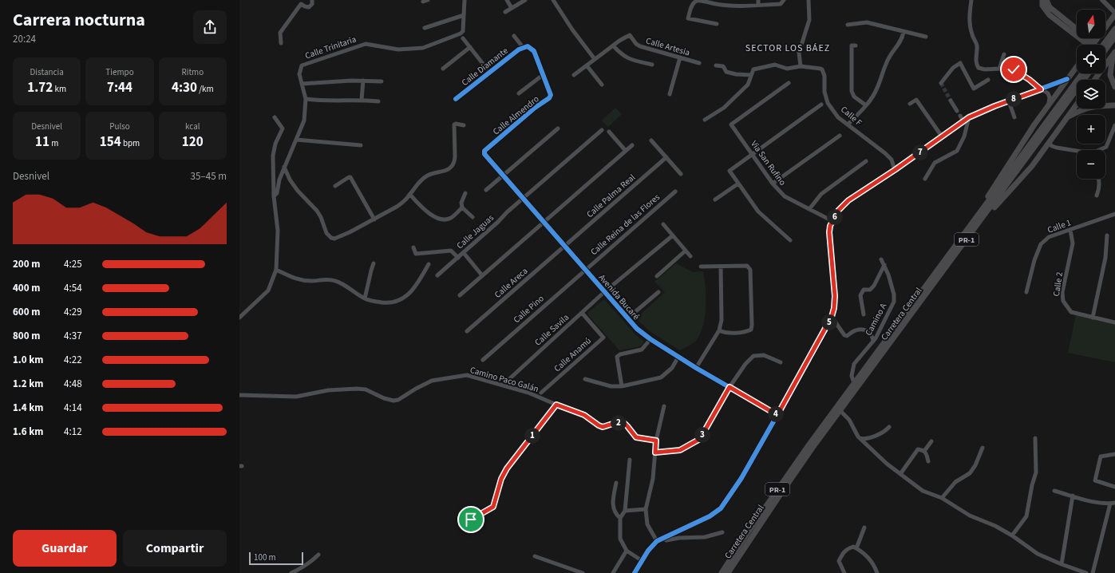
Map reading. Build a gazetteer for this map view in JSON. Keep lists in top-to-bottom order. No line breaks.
{"streets":{"highway":["PR-1","Carretera Central"],"street":["Calle Artesia","Calle Trinitaria","Calle Diamante","Calle Almendro","Calle F","Via San Rufino","Calle Palma Real","Calle Reina de las Flores","Calle 1","Calle Jaguas","Calle Areca","Calle 2","Avenida Bucaré","Calle Pino","Camino A","Calle Savila","Calle Anamú","Camino Paco Galán"]},"crossings":[["Calle Almendro","Avenida Bucaré"],["Calle Palma Real","Calle Areca"],["Calle Palma Real","Avenida Bucaré"],["Calle Reina de las Flores","Avenida Bucaré"],["Calle Reina de las Flores","Calle Pino"],["Calle 1","Calle 2"],["Calle Jaguas","Avenida Bucaré"],["Calle Areca","Avenida Bucaré"],["Avenida Bucaré","Calle Pino"],["Avenida Bucaré","Calle Savila"],["Carretera Central","Camino A"],["Calle Savila","Calle Anamú"]],"districts":["SECTOR LOS BÁEZ"],"scale_bar":"100 m","north":"top","page":{"heading":["Carrera nocturna","20:24"],"map_buttons":["+","−"],"stats":[["Distancia","1.72 km"],["Tiempo","7:44"],["Ritmo","4:30 /km"],["Desnivel","11 m"],["Pulso","154 bpm"],["kcal","120"]],"pins":["8","7","6","5","4","2","3","1"],"chart":["Desnivel","35–45 m"],"list":[{"name":"200 m","note":"4:25"},{"name":"400 m","note":"4:54"},{"name":"600 m","note":"4:29"},{"name":"800 m","note":"4:37"},{"name":"1.0 km","note":"4:22"},{"name":"1.2 km","note":"4:48"},{"name":"1.4 km","note":"4:14"},{"name":"1.6 km","note":"4:12"}],"buttons":["Guardar","Compartir"],"scale":"100 m"}}
